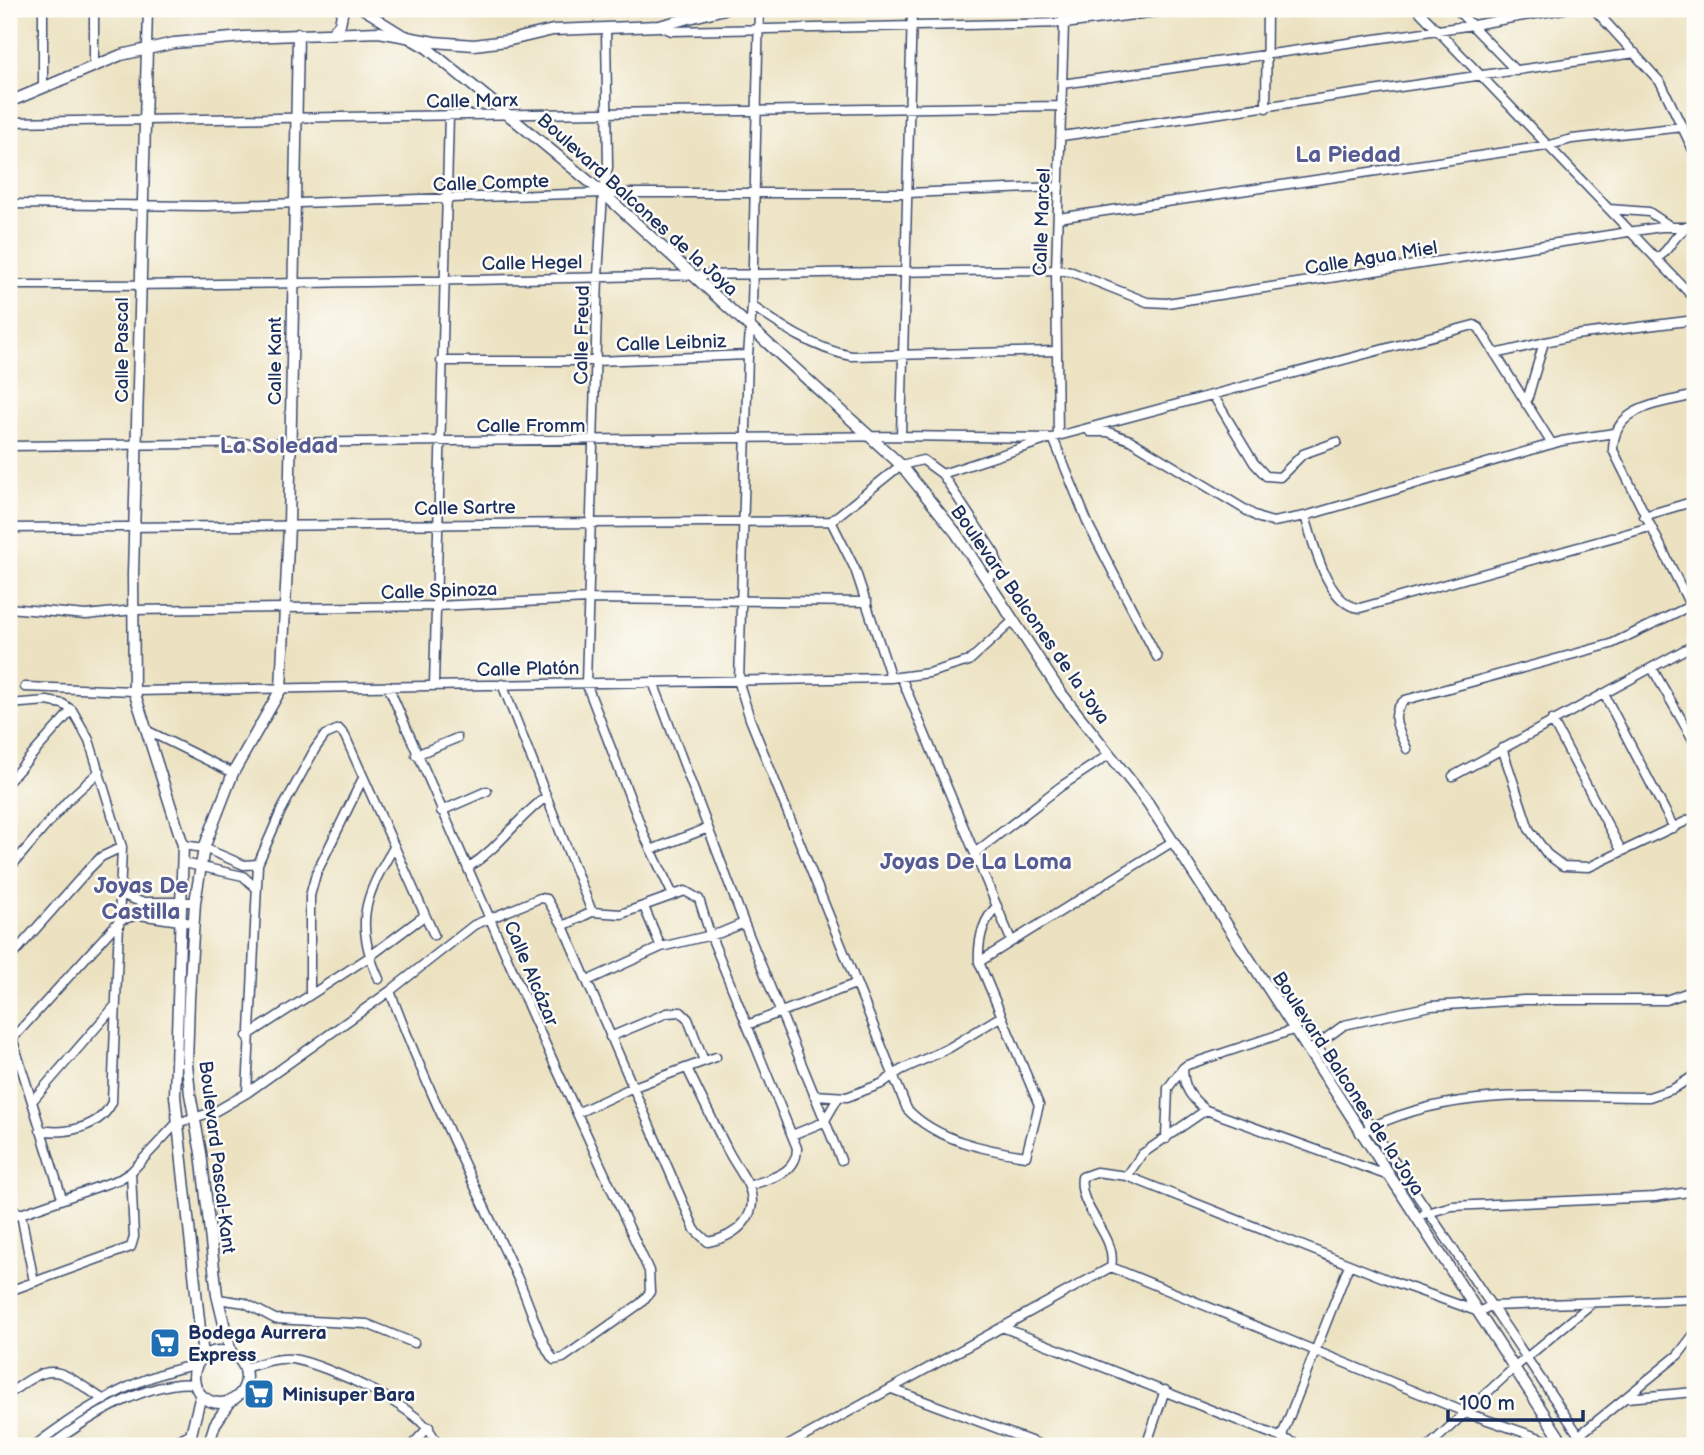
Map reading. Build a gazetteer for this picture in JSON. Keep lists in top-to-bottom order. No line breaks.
{"streets":{"street":["Calle Marx","Calle Compte","Boulevard Balcones de la Joya","Calle Marcel","Calle Agua Miel","Calle Hegel","Calle Freud","Calle Leibniz","Calle Pascal","Calle Kant","Calle Fromm","Calle Sartre","Calle Spinoza","Calle Platón","Calle Alcázar","Boulevard Pascal-Kant"]},"crossings":[["Calle Marx","Boulevard Balcones de la Joya"],["Calle Marx","Calle Marcel"],["Calle Marx","Calle Freud"],["Calle Marx","Calle Leibniz"],["Calle Marx","Calle Pascal"],["Calle Marx","Calle Kant"],["Calle Compte","Boulevard Balcones de la Joya"],["Calle Compte","Calle Marcel"],["Calle Compte","Calle Freud"],["Calle Compte","Calle Leibniz"],["Calle Compte","Calle Pascal"],["Calle Compte","Calle Kant"],["Boulevard Balcones de la Joya","Calle Hegel"],["Boulevard Balcones de la Joya","Calle Freud"],["Boulevard Balcones de la Joya","Calle Leibniz"],["Boulevard Balcones de la Joya","Calle Fromm"],["Boulevard Balcones de la Joya","Calle Platón"],["Calle Marcel","Calle Agua Miel"],["Calle Marcel","Calle Hegel"],["Calle Marcel","Calle Fromm"],["Calle Agua Miel","Calle Hegel"],["Calle Hegel","Calle Freud"],["Calle Hegel","Calle Leibniz"],["Calle Hegel","Calle Pascal"],["Calle Hegel","Calle Kant"],["Calle Freud","Calle Leibniz"],["Calle Freud","Calle Fromm"],["Calle Freud","Calle Sartre"],["Calle Freud","Calle Spinoza"],["Calle Freud","Calle Platón"],["Calle Pascal","Calle Fromm"],["Calle Pascal","Calle Sartre"],["Calle Pascal","Calle Spinoza"],["Calle Pascal","Calle Platón"],["Calle Pascal","Boulevard Pascal-Kant"],["Calle Kant","Calle Fromm"],["Calle Kant","Calle Sartre"],["Calle Kant","Calle Spinoza"],["Calle Kant","Calle Platón"],["Calle Kant","Boulevard Pascal-Kant"],["Calle Platón","Calle Alcázar"],["Calle Platón","Boulevard Pascal-Kant"]],"districts":["La Piedad","La Soledad","Joyas De La Loma","Joyas De Castilla"],"places":{"supermarket":["Bodega Aurrera Express","Minisuper Bara"]},"scale_bar":"100 m"}
